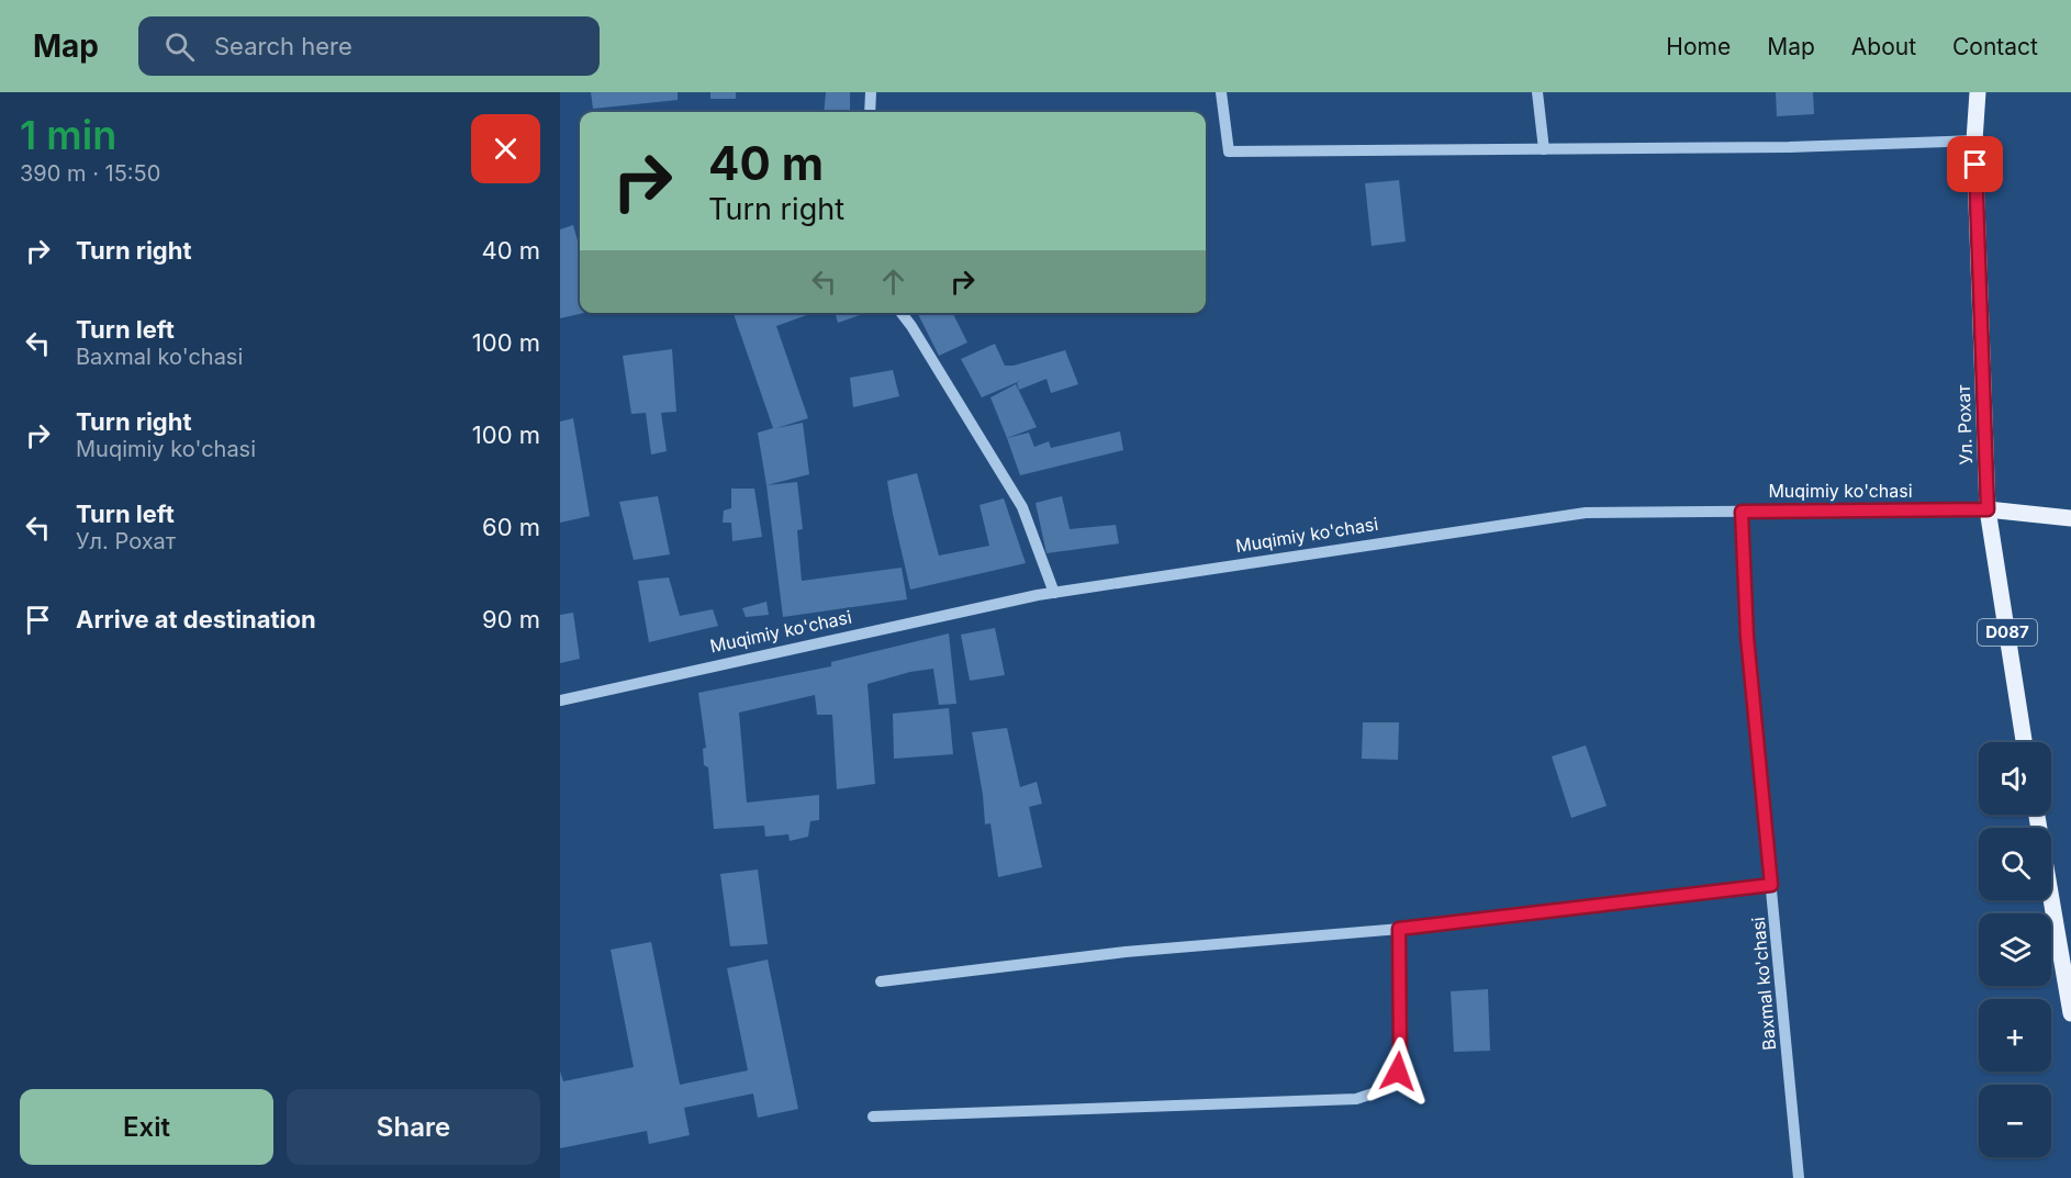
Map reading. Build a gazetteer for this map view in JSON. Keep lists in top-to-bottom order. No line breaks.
{"streets":{"main road":["Ул. Рохат","Muqimiy ko'chasi","D087"],"street":["Baxmal ko'chasi"]},"crossings":[["Ул. Рохат","Muqimiy ko'chasi"],["Muqimiy ko'chasi","Baxmal ko'chasi"]],"page":{"header":"Map","search":"Search here","nav":["Home","Map","About","Contact"],"heading":["1 min","390 m · 15:50"],"turn":["40 m","Turn right"],"list":[{"name":"Turn right","value":"40 m"},{"name":"Turn left","note":"Baxmal ko'chasi","value":"100 m"},{"name":"Turn right","note":"Muqimiy ko'chasi","value":"100 m"},{"name":"Turn left","note":"Ул. Рохат","value":"60 m"},{"name":"Arrive at destination","value":"90 m"}],"map_buttons":["+","−"],"buttons":["Exit","Share"]}}
